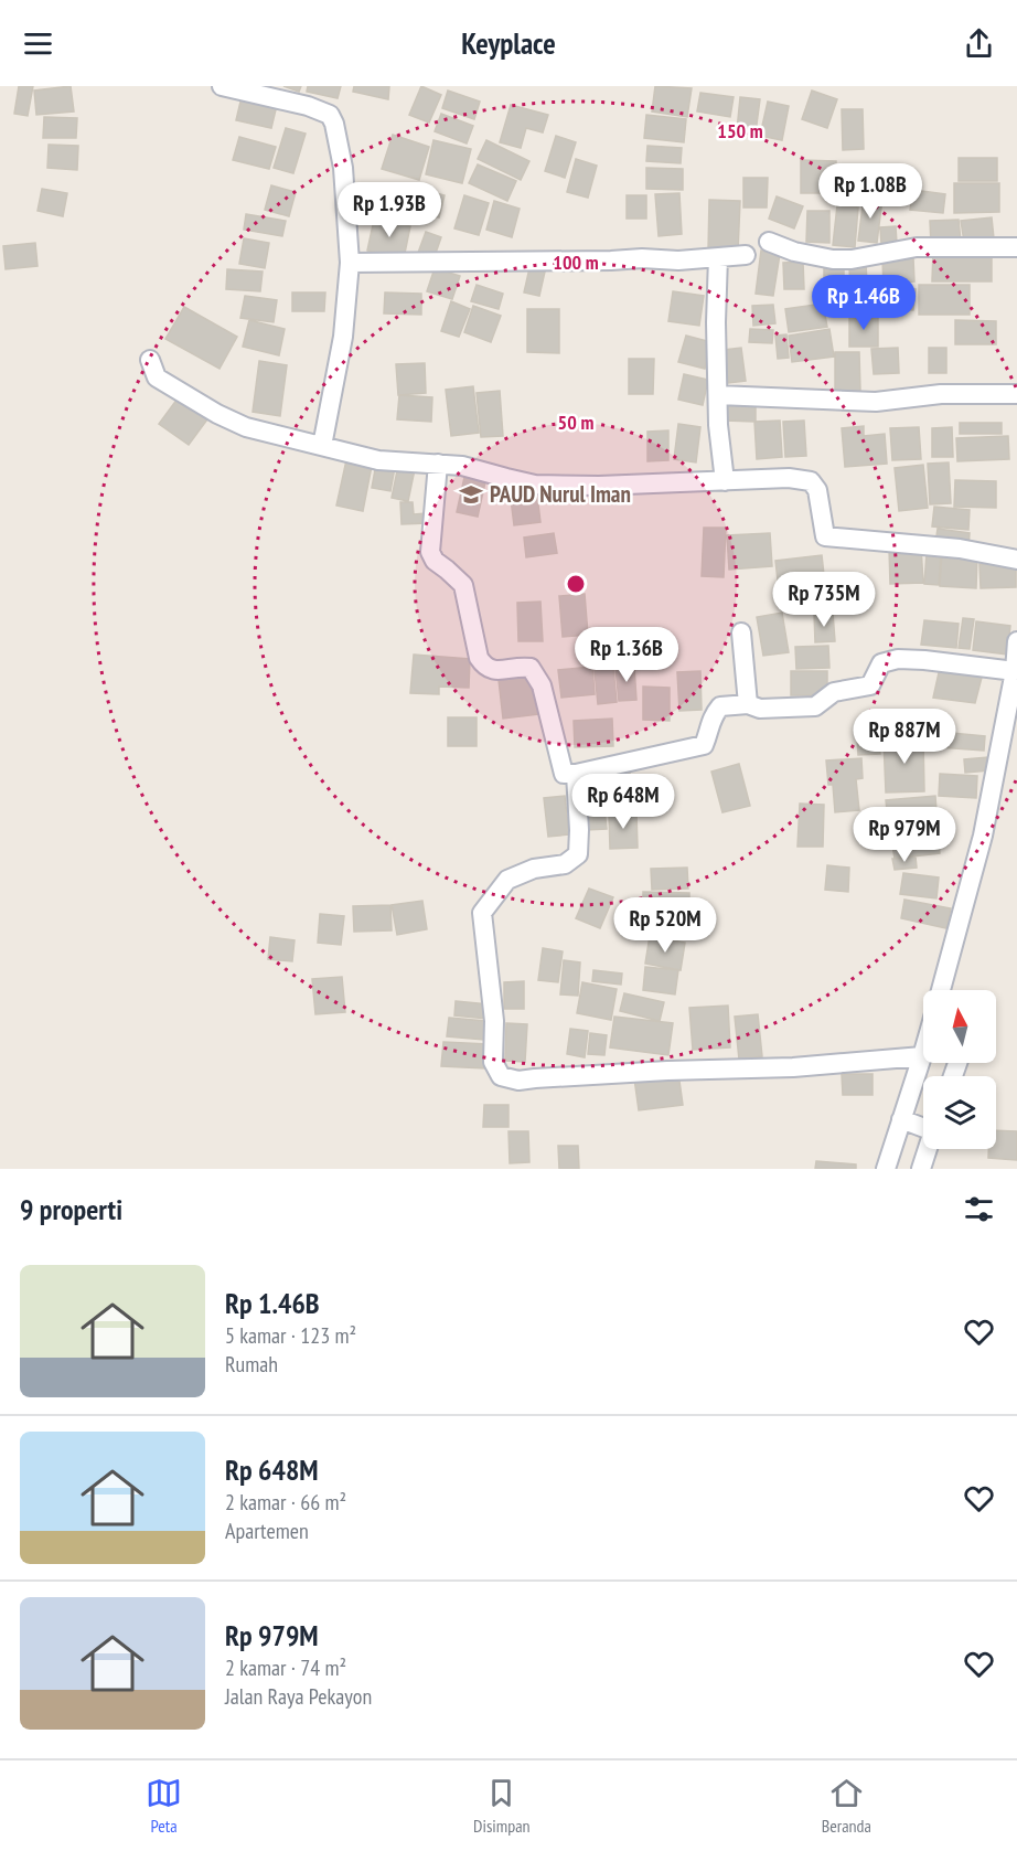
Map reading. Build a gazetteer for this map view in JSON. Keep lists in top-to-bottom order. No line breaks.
{"places":{"school or university":["PAUD Nurul Iman"]},"north":"top","page":{"header":"Keyplace","price":["Rp 1.08B","Rp 1.93B","Rp 1.46B","Rp 735M","Rp 1.36B","Rp 887M","Rp 648M","Rp 979M","Rp 520M"],"heading":"9 properti","list":[{"name":"Rp 1.46B","note":"5 kamar · 123 m² · Rumah"},{"name":"Rp 648M","note":"2 kamar · 66 m² · Apartemen"},{"name":"Rp 979M","note":"2 kamar · 74 m² · Jalan Raya Pekayon"}],"tabs":["Peta","Disimpan","Beranda"]},"rings":["150 m","100 m","50 m"]}
